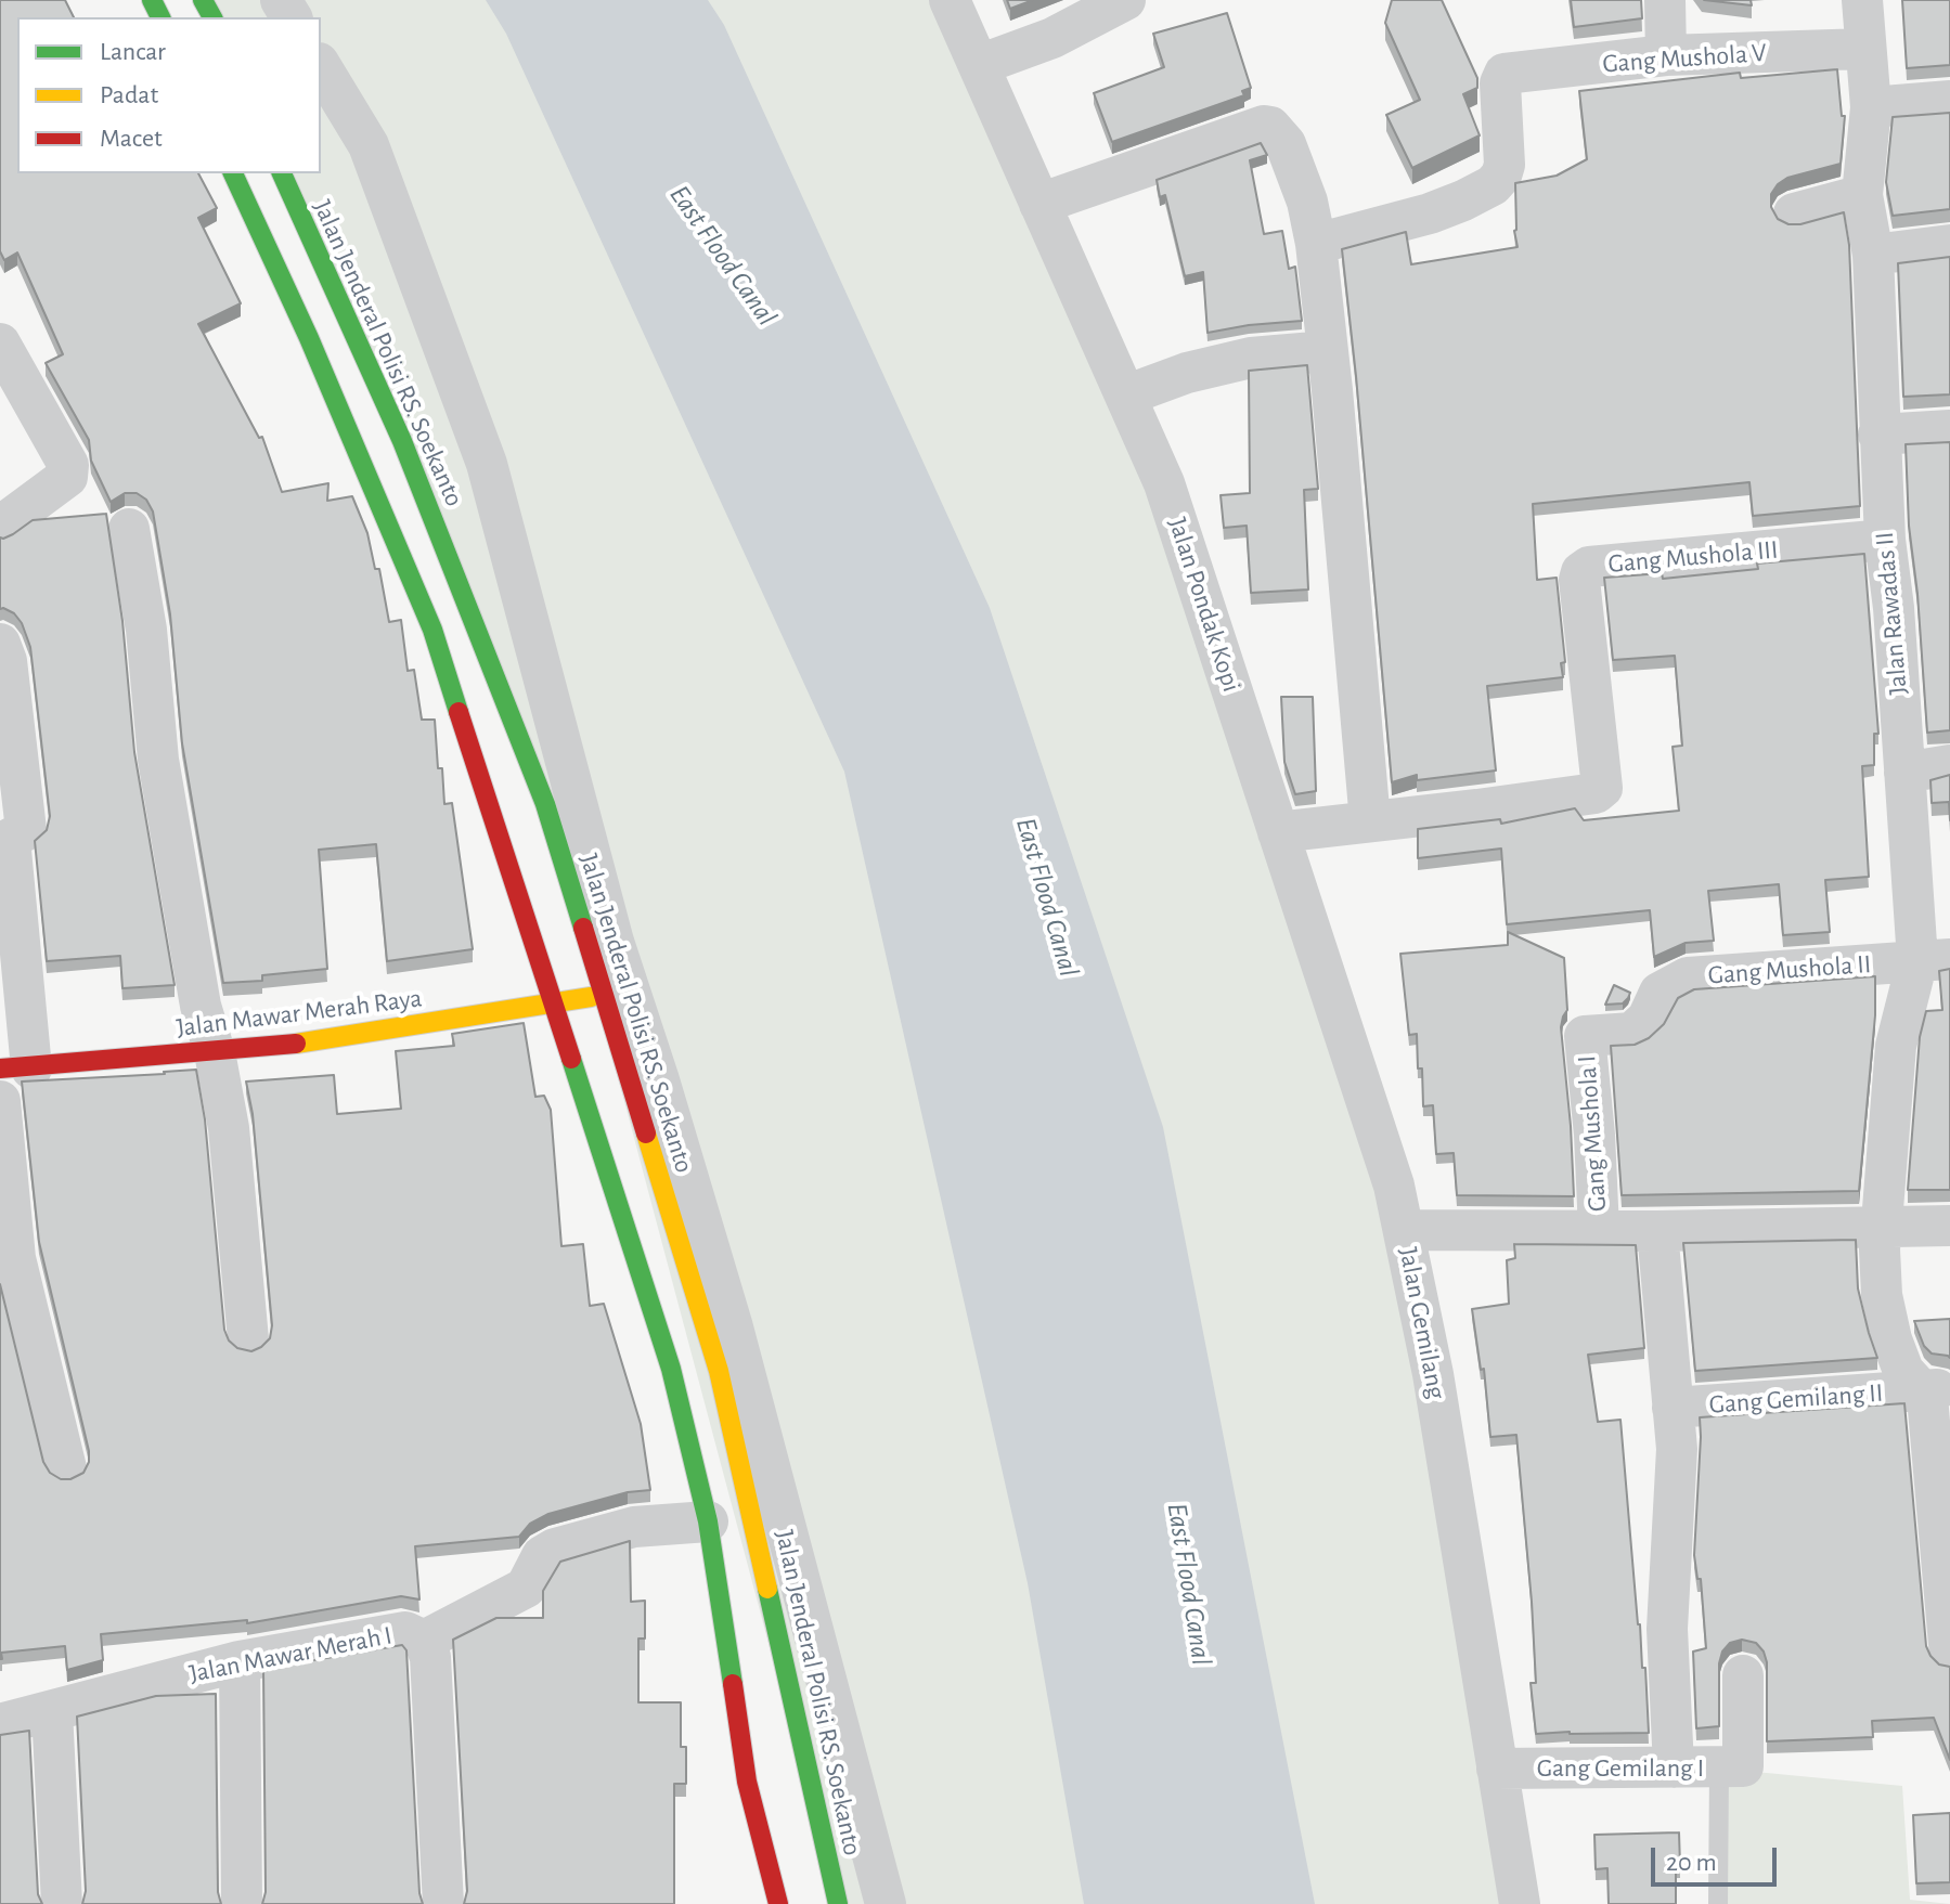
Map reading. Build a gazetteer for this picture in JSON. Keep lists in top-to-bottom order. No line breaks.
{"streets":{"main road":["Jalan Jenderal Polisi RS. Soekanto","Jalan Mawar Merah Raya"],"street":["Gang Mushola V","Gang Mushola III","Jalan Pondak Kopi","Jalan Rawadas II","Gang Mushola II","Gang Mushola I","Jalan Gemilang","Gang Gemilang II","Jalan Mawar Merah I","Gang Gemilang I"]},"crossings":[["Gang Mushola V","Jalan Rawadas II"],["Jalan Jenderal Polisi RS. Soekanto","Jalan Mawar Merah Raya"],["Gang Mushola III","Jalan Rawadas II"],["Jalan Pondak Kopi","Jalan Gemilang"],["Jalan Rawadas II","Gang Mushola II"],["Jalan Rawadas II","Jalan Gemilang"],["Jalan Rawadas II","Gang Gemilang II"],["Gang Mushola II","Gang Mushola I"],["Gang Mushola I","Jalan Gemilang"],["Jalan Gemilang","Gang Gemilang II"],["Jalan Gemilang","Gang Gemilang I"]],"water":["East Flood Canal"],"legend":["Lancar","Padat","Macet"],"scale_bar":"20 m"}
